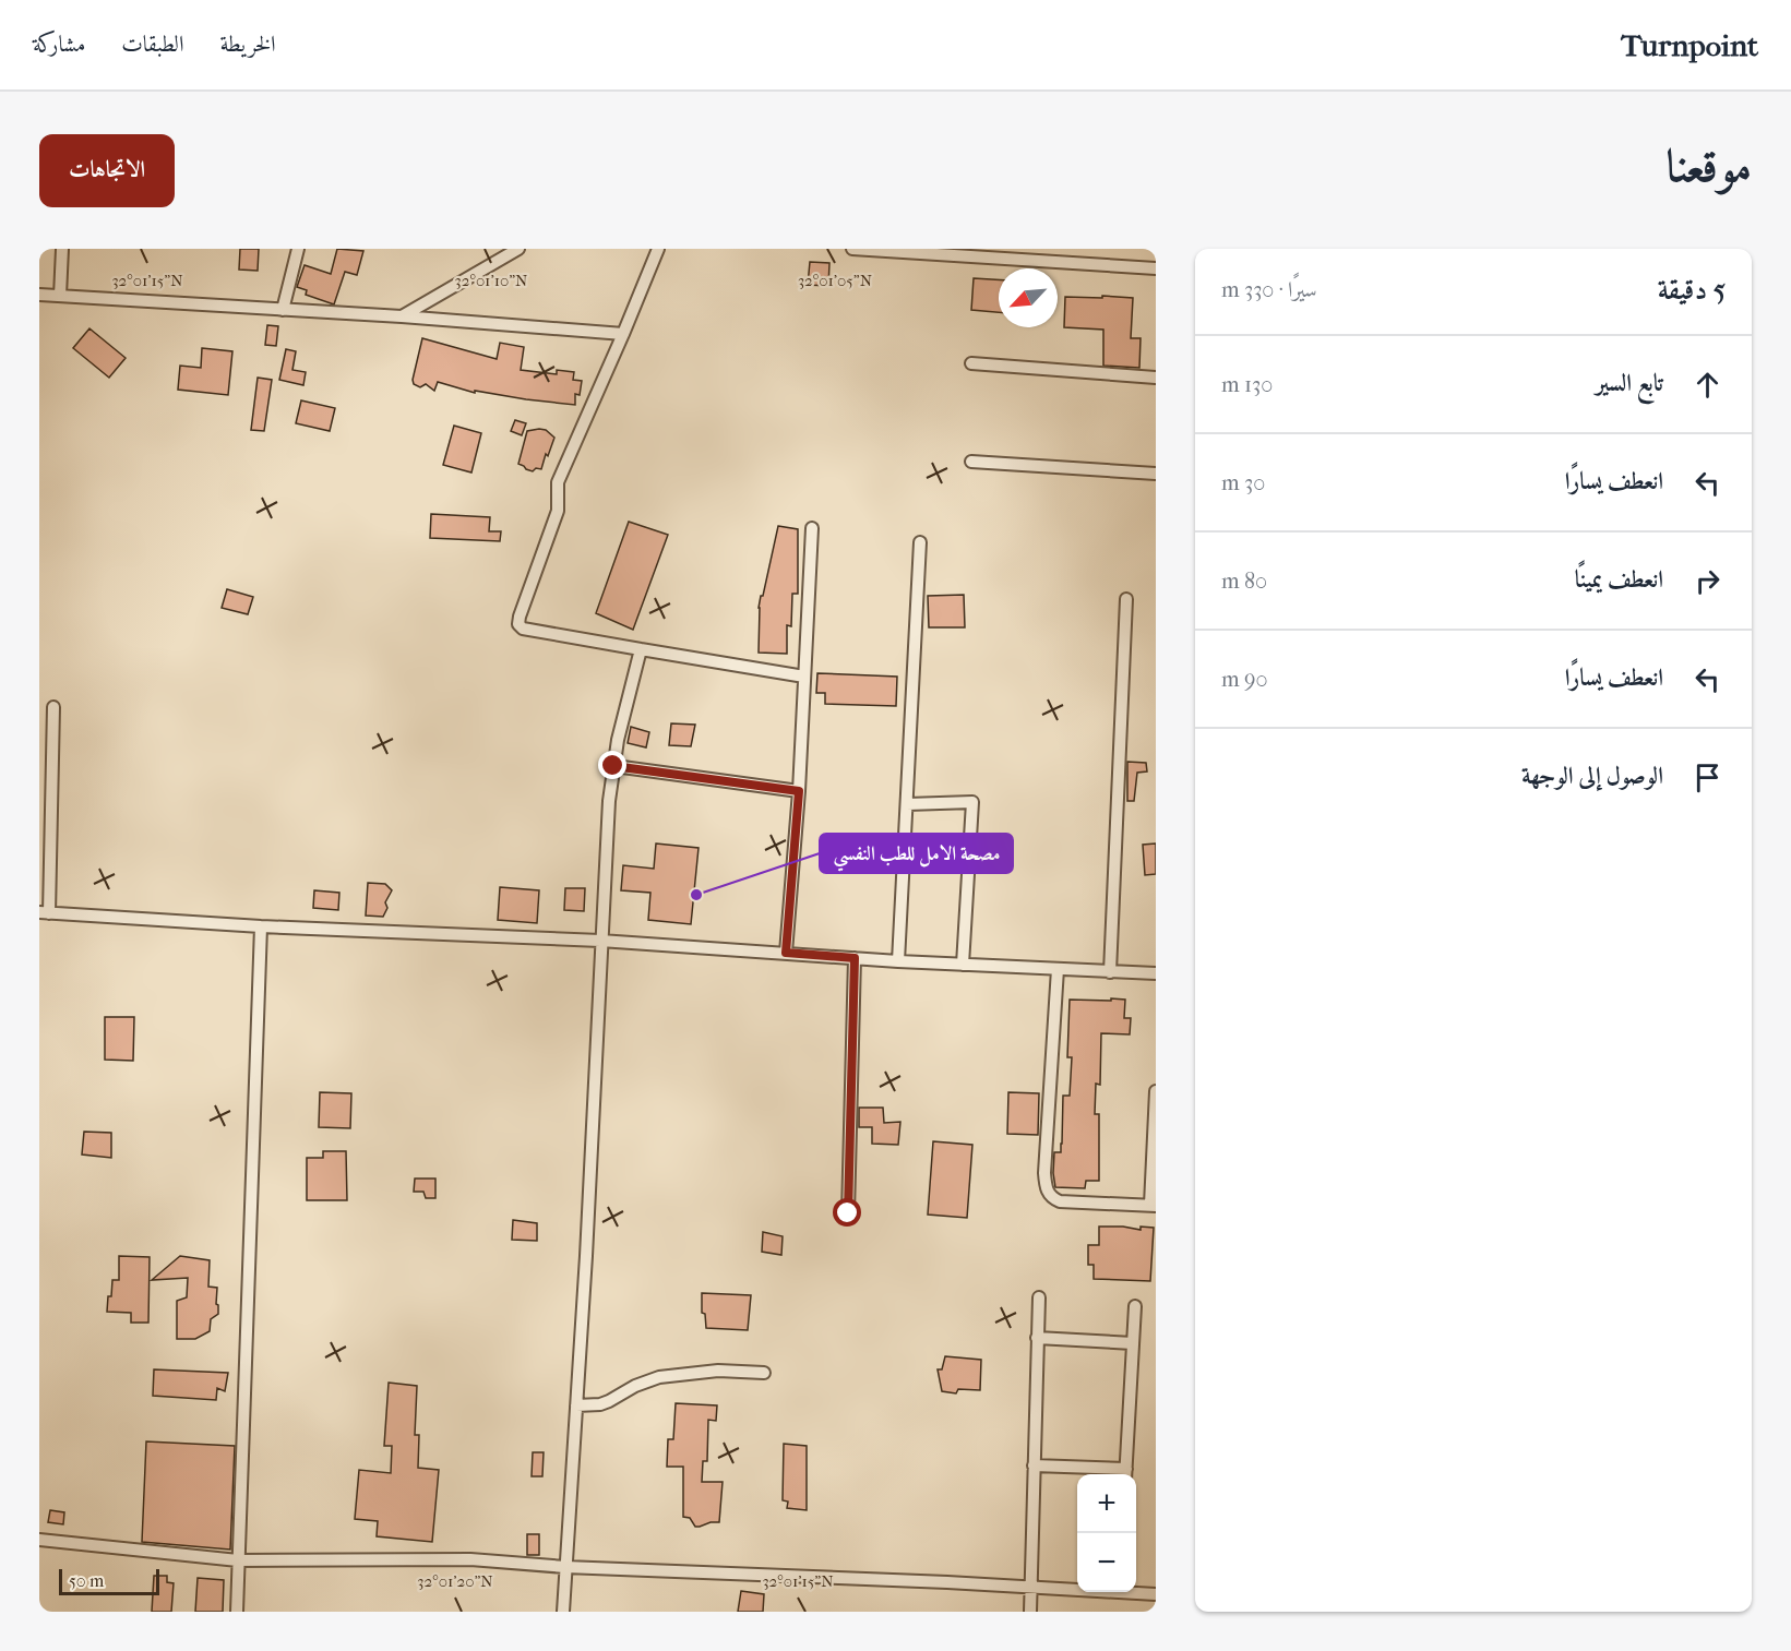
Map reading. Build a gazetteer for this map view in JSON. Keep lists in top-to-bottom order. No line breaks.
{"places":["مصحة الامل للطب النفسي"],"scale_bar":"50 m","north":"bottom left","page":{"header":"Turnpoint","nav":["الخريطة","الطبقات","مشاركة"],"title":"موقعنا","buttons":"الاتجاهات","heading":["5 دقيقة","سيرًا · 330 m"],"list":[["تابع السير","130 m"],["انعطف يسارًا","30 m"],["انعطف يمينًا","80 m"],["انعطف يسارًا","90 m"],"الوصول إلى الوجهة"],"map_buttons":["+","−"],"scale":"50 m"},"coordinates":["32°01'15\"N","32°01'10\"N","32°01'05\"N","32°01'20\"N"]}
